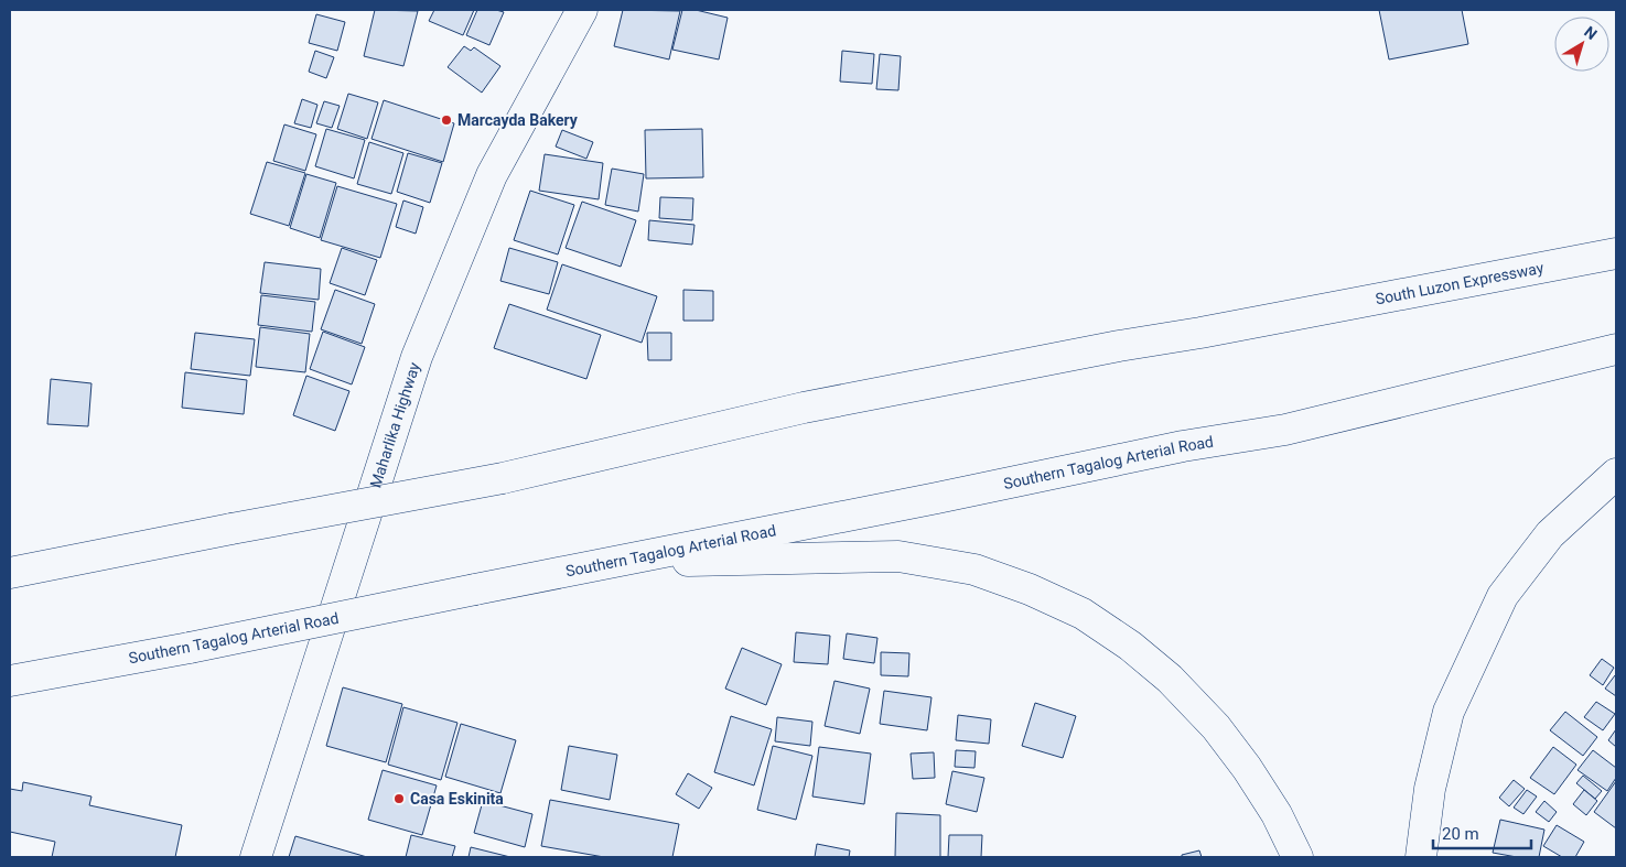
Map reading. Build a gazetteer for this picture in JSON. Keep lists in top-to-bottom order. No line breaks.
{"streets":{"highway":["South Luzon Expressway","Maharlika Highway","Southern Tagalog Arterial Road"]},"places":["Marcayda Bakery","Casa Eskinita"],"scale_bar":"20 m","north":"top right"}
